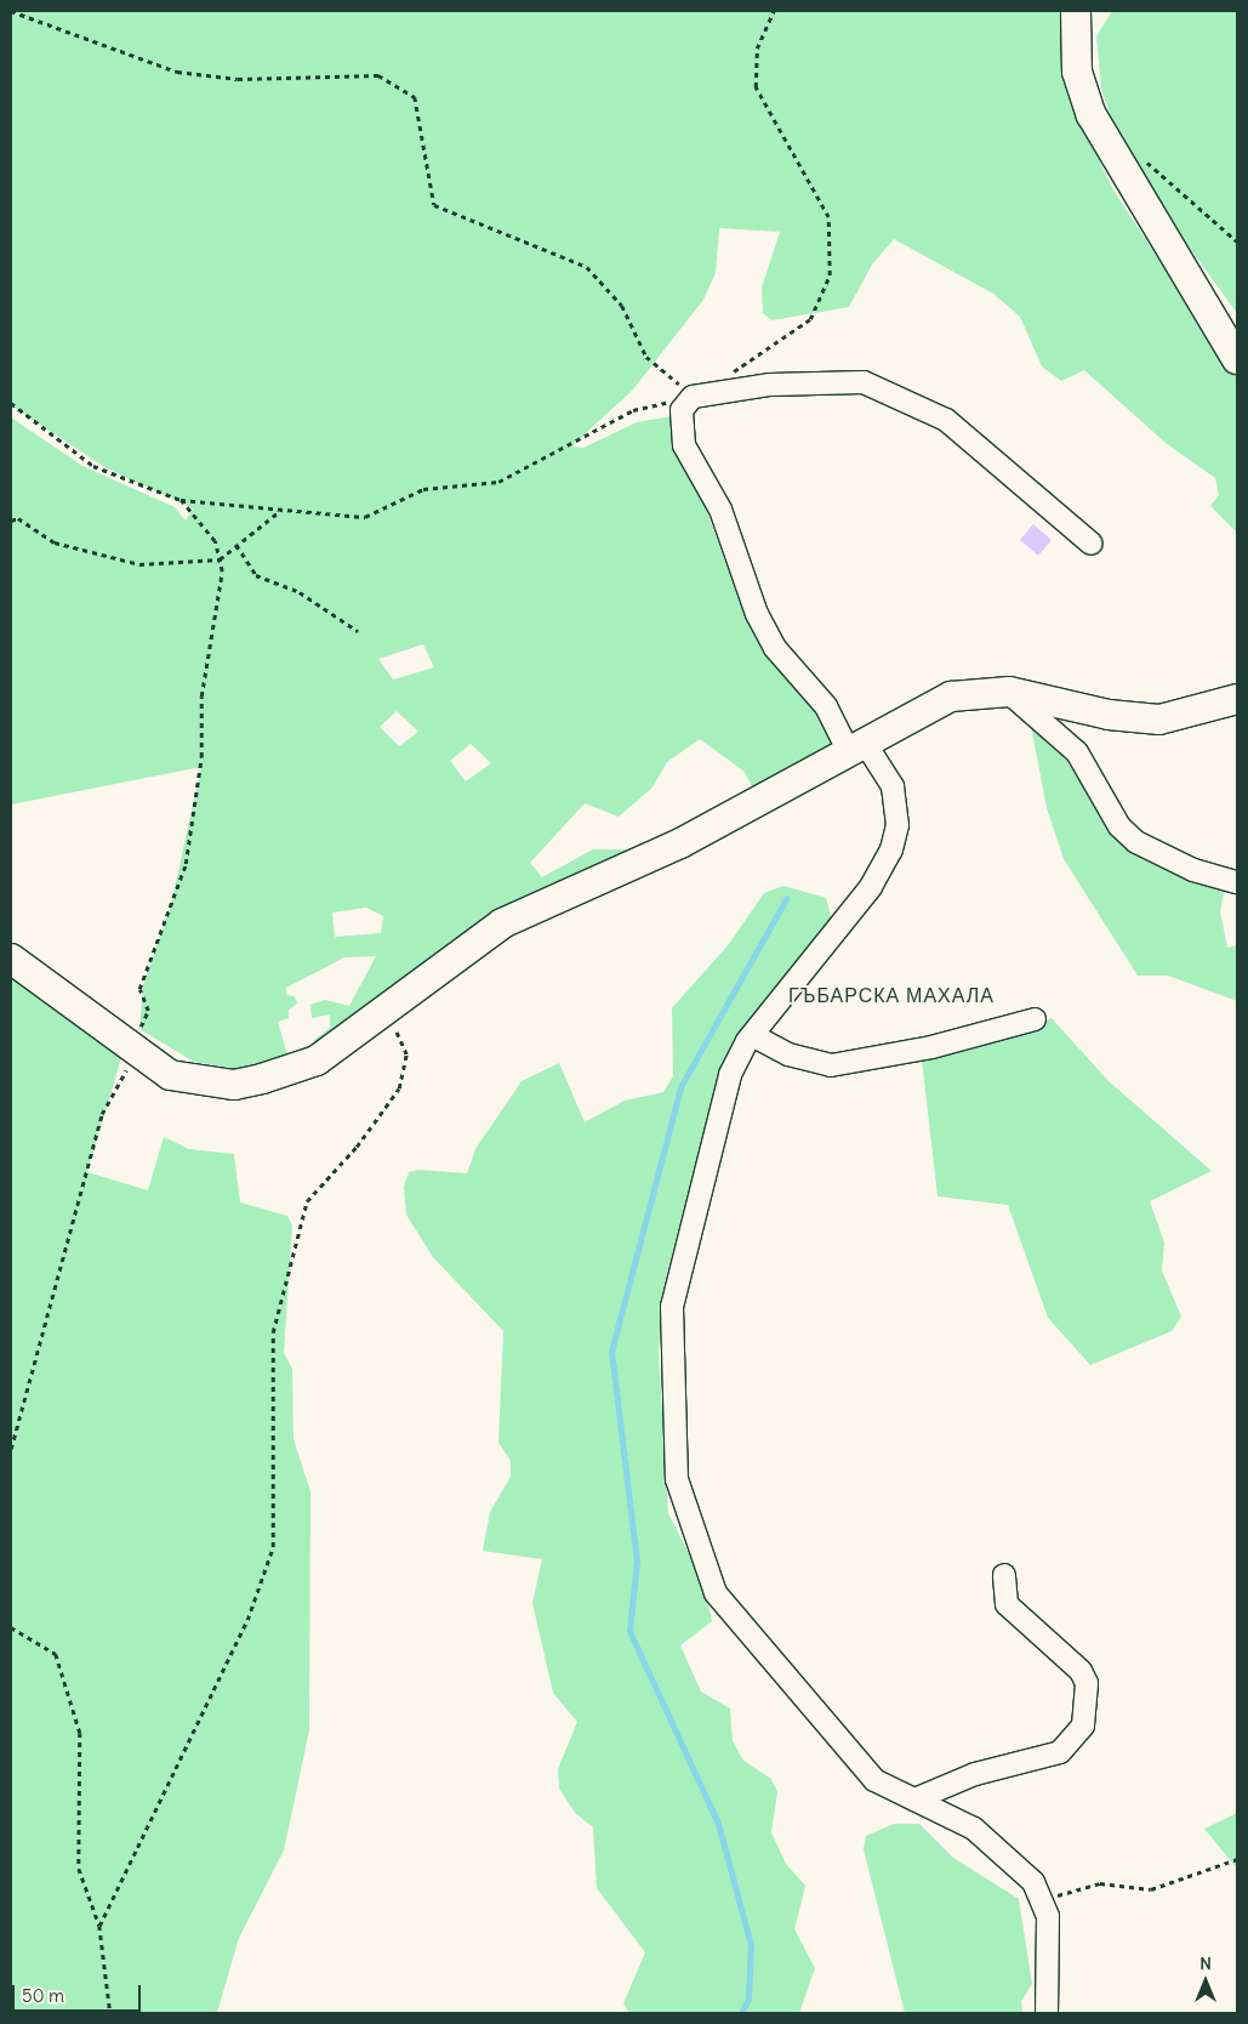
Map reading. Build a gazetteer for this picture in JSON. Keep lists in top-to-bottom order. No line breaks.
{"districts":["ГЪБАРСКА МАХАЛА"],"scale_bar":"50 m","north":"top"}
